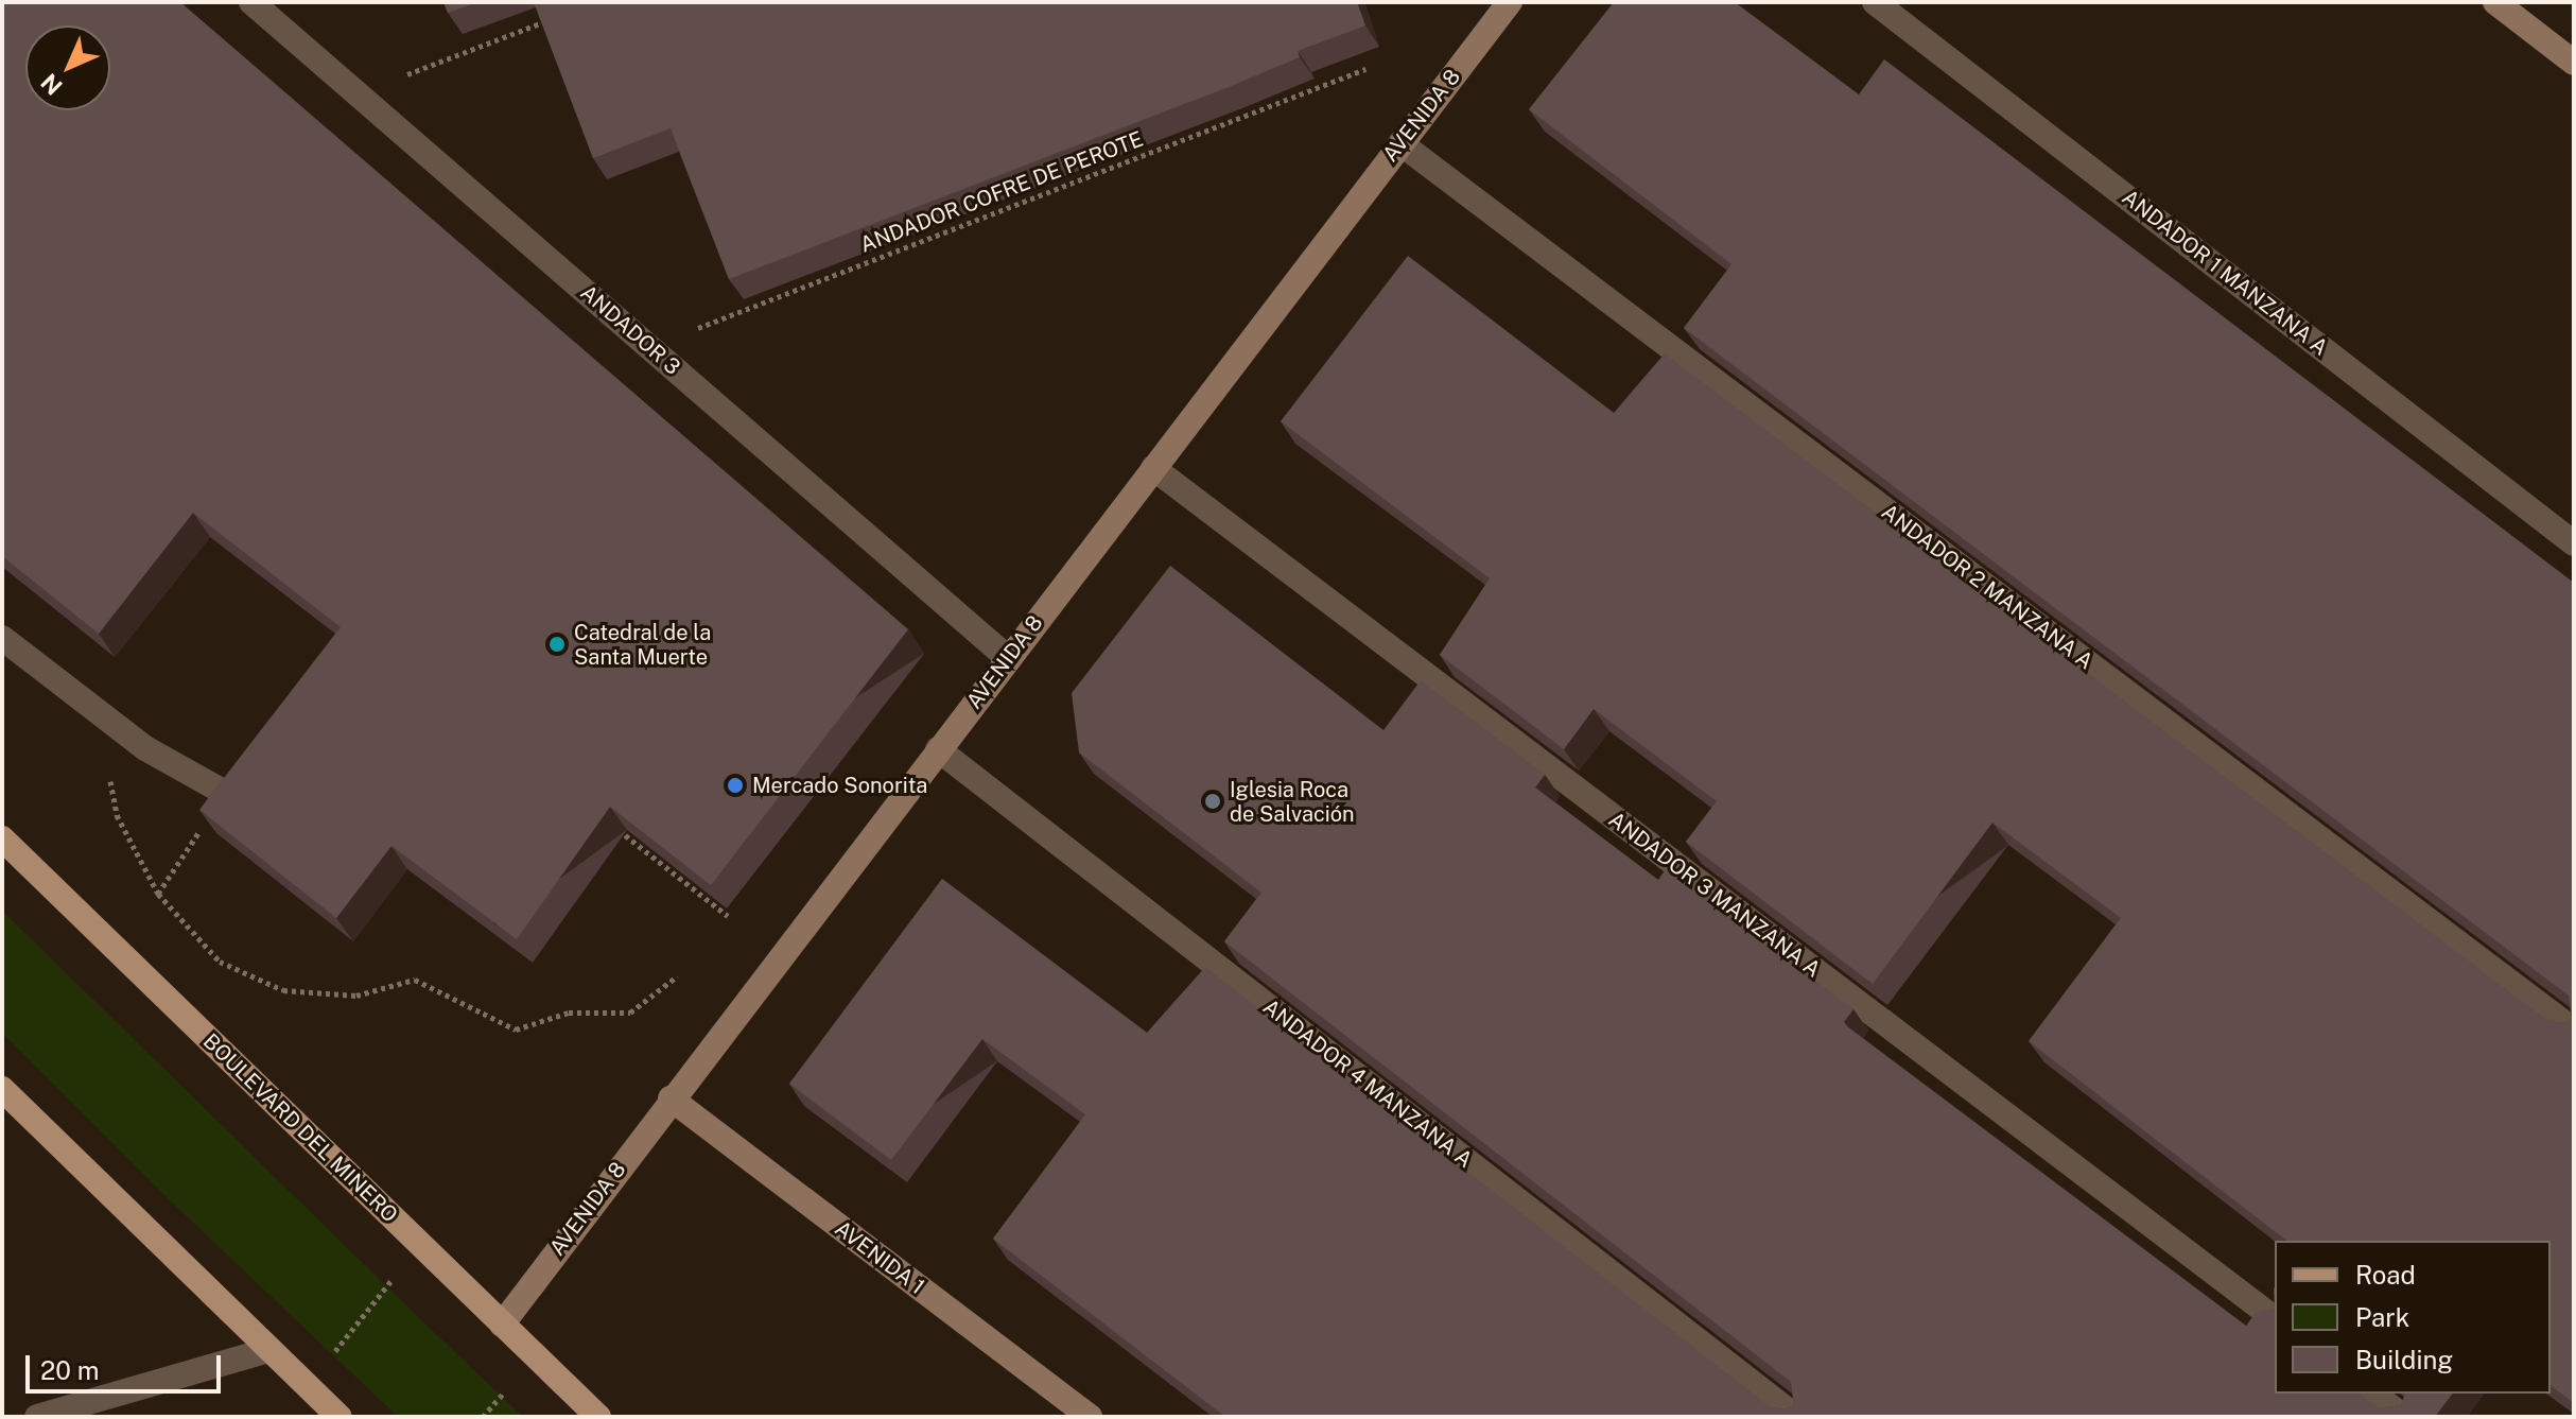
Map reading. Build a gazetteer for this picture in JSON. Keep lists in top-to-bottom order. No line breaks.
{"streets":{"main road":["BOULEVARD DEL MINERO"],"street":["AVENIDA 8","ANDADOR 1 MANZANA A","ANDADOR 3","ANDADOR 2 MANZANA A","ANDADOR 3 MANZANA A","ANDADOR 4 MANZANA A","AVENIDA 1"],"path":["ANDADOR COFRE DE PEROTE"]},"crossings":[["AVENIDA 8","ANDADOR 3"],["AVENIDA 8","ANDADOR 2 MANZANA A"],["AVENIDA 8","ANDADOR 3 MANZANA A"],["AVENIDA 8","ANDADOR 4 MANZANA A"],["AVENIDA 8","BOULEVARD DEL MINERO"],["AVENIDA 8","AVENIDA 1"],["ANDADOR COFRE DE PEROTE","ANDADOR 3"]],"places":["Catedral de la Santa Muerte","Mercado Sonorita","Iglesia Roca de Salvación"],"legend":["Road","Park","Building"],"scale_bar":"20 m","north":"bottom left"}
